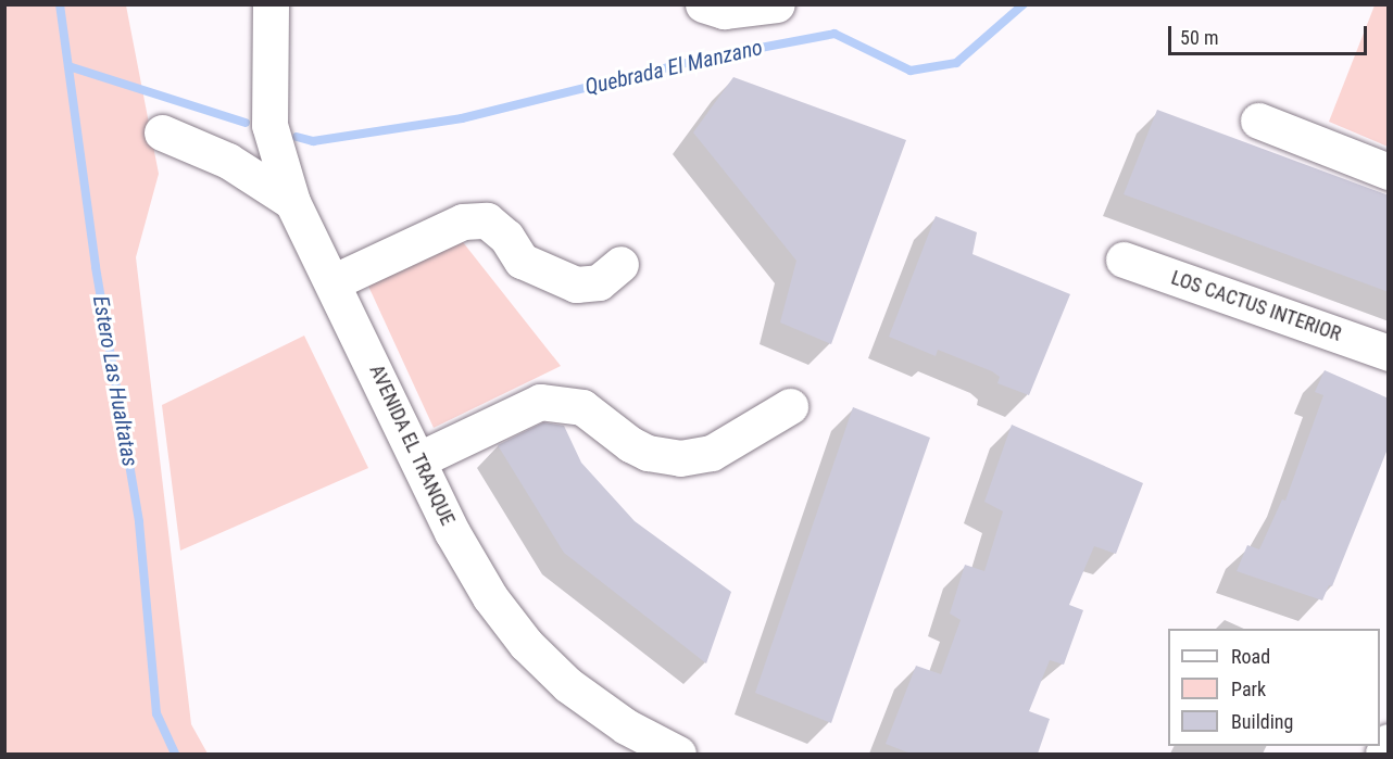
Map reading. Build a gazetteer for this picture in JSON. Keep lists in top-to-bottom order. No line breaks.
{"streets":{"street":["LOS CACTUS INTERIOR","AVENIDA EL TRANQUE"]},"water":["Quebrada El Manzano","Estero Las Hualtatas"],"legend":["Road","Park","Building"],"scale_bar":"50 m"}
